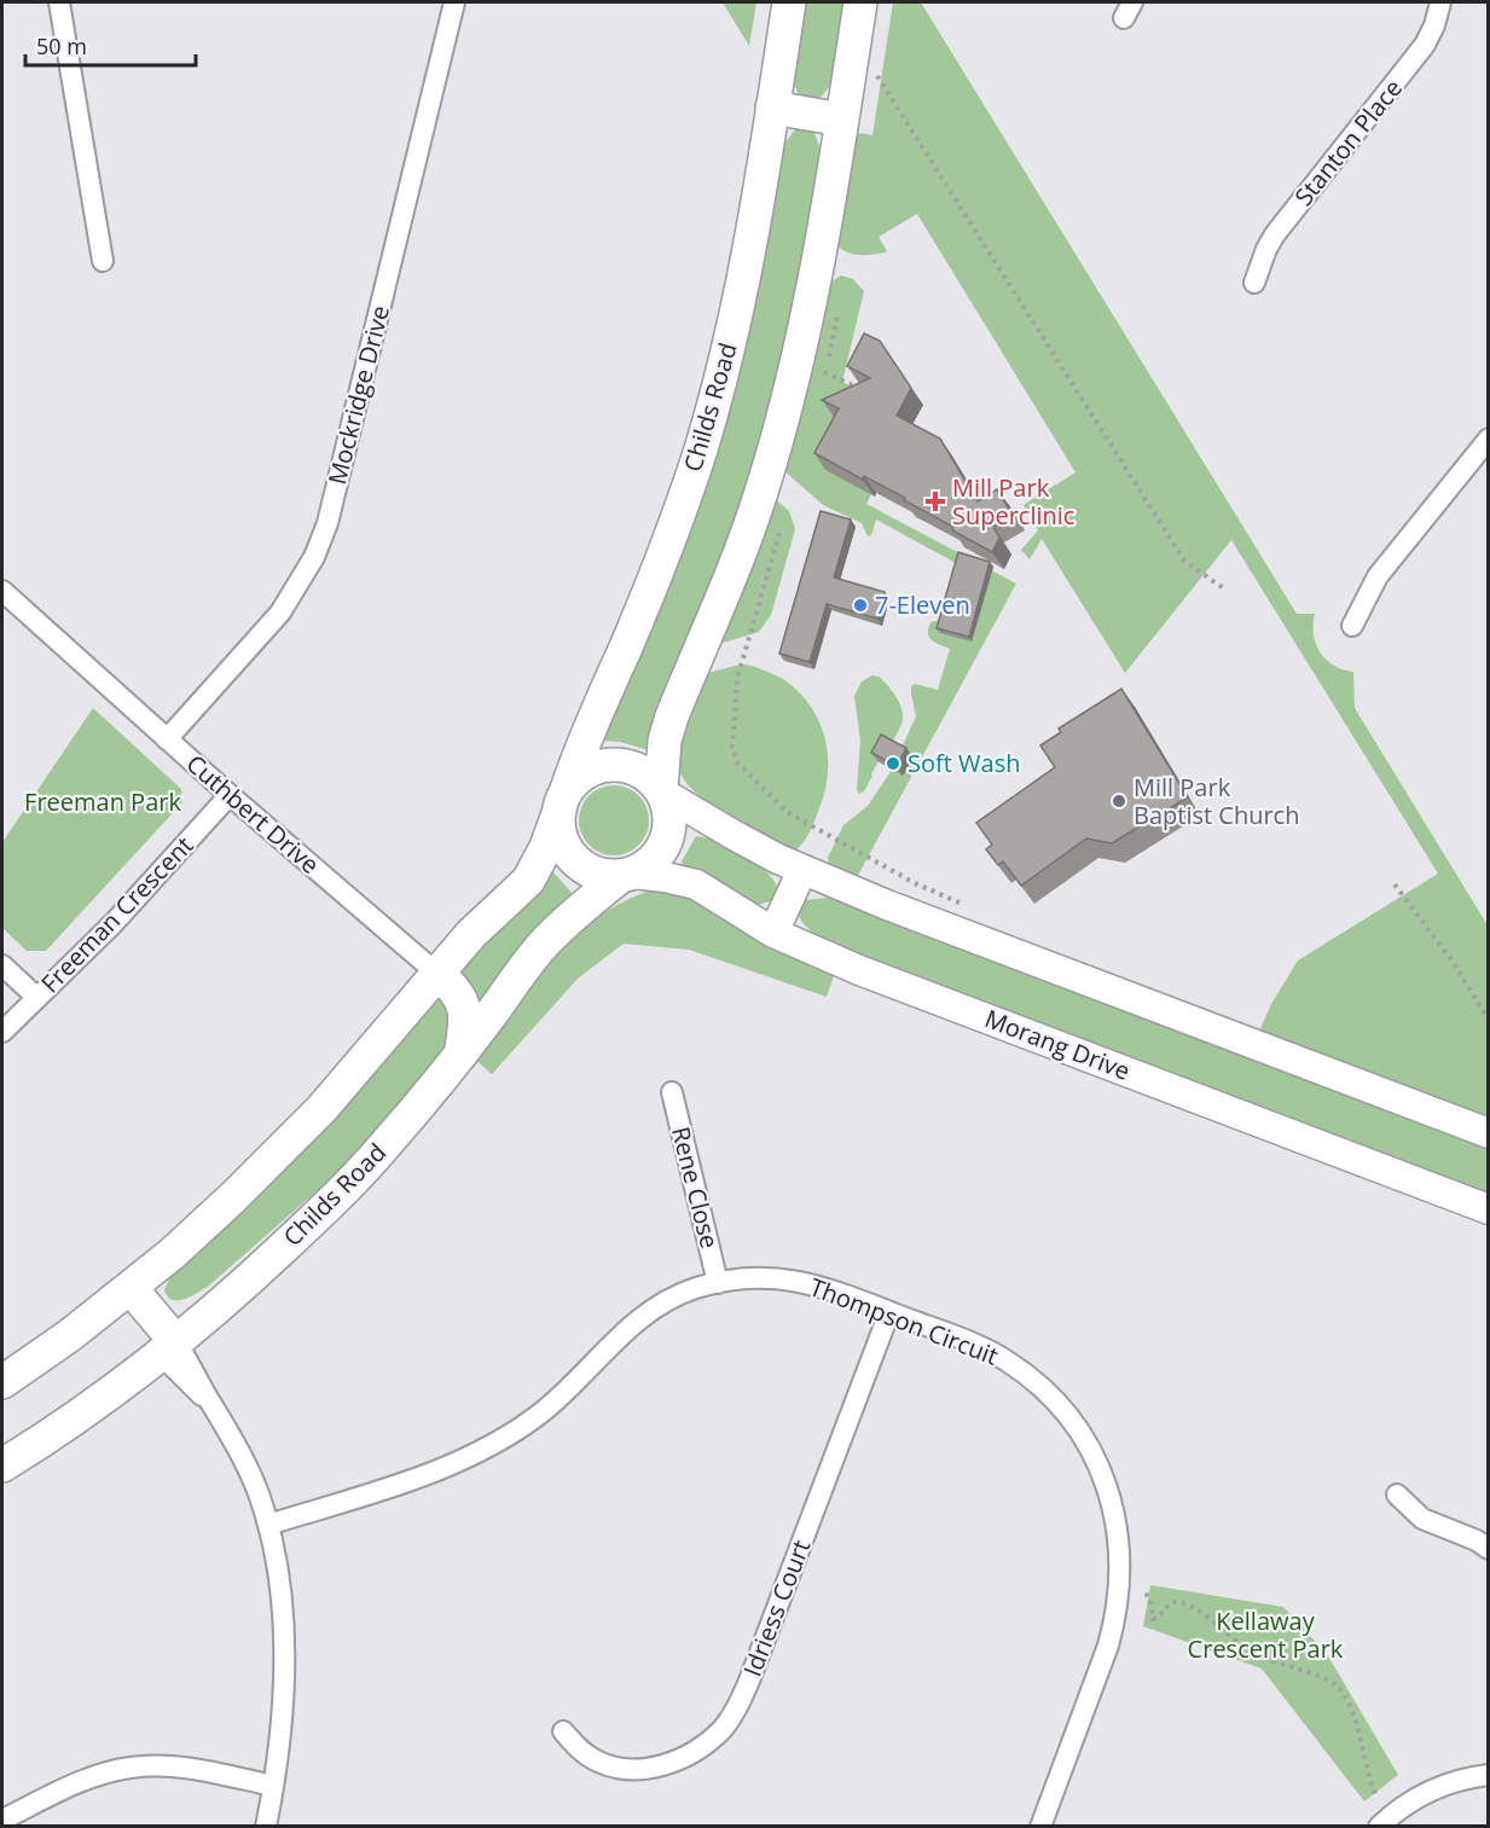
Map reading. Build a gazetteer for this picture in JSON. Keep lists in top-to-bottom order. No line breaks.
{"streets":{"main road":["Childs Road","Cuthbert Drive","Morang Drive"],"street":["Stanton Place","Mockridge Drive","Freeman Crescent","Rene Close","Thompson Circuit","Idriess Court"]},"crossings":[["Mockridge Drive","Cuthbert Drive"],["Childs Road","Cuthbert Drive"],["Childs Road","Morang Drive"],["Cuthbert Drive","Freeman Crescent"],["Rene Close","Thompson Circuit"],["Thompson Circuit","Idriess Court"]],"parks":["Freeman Park","Kellaway Crescent Park"],"places":{"health":["Mill Park Superclinic"],"other":["7-Eleven","Soft Wash","Mill Park Baptist Church"]},"scale_bar":"50 m"}
